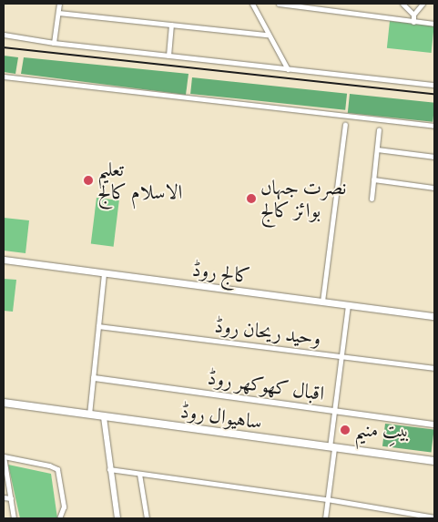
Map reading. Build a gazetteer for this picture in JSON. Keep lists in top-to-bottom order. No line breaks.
{"streets":{"main road":["کالج روڈ","ساہیوال روڈ"],"street":["وحید ریحان روڈ","اقبال کھوکھر روڈ"]},"places":["تعلیم الاسلام کالج","نصرت جہاں بوائز کالج","بیتِ منیم"]}
